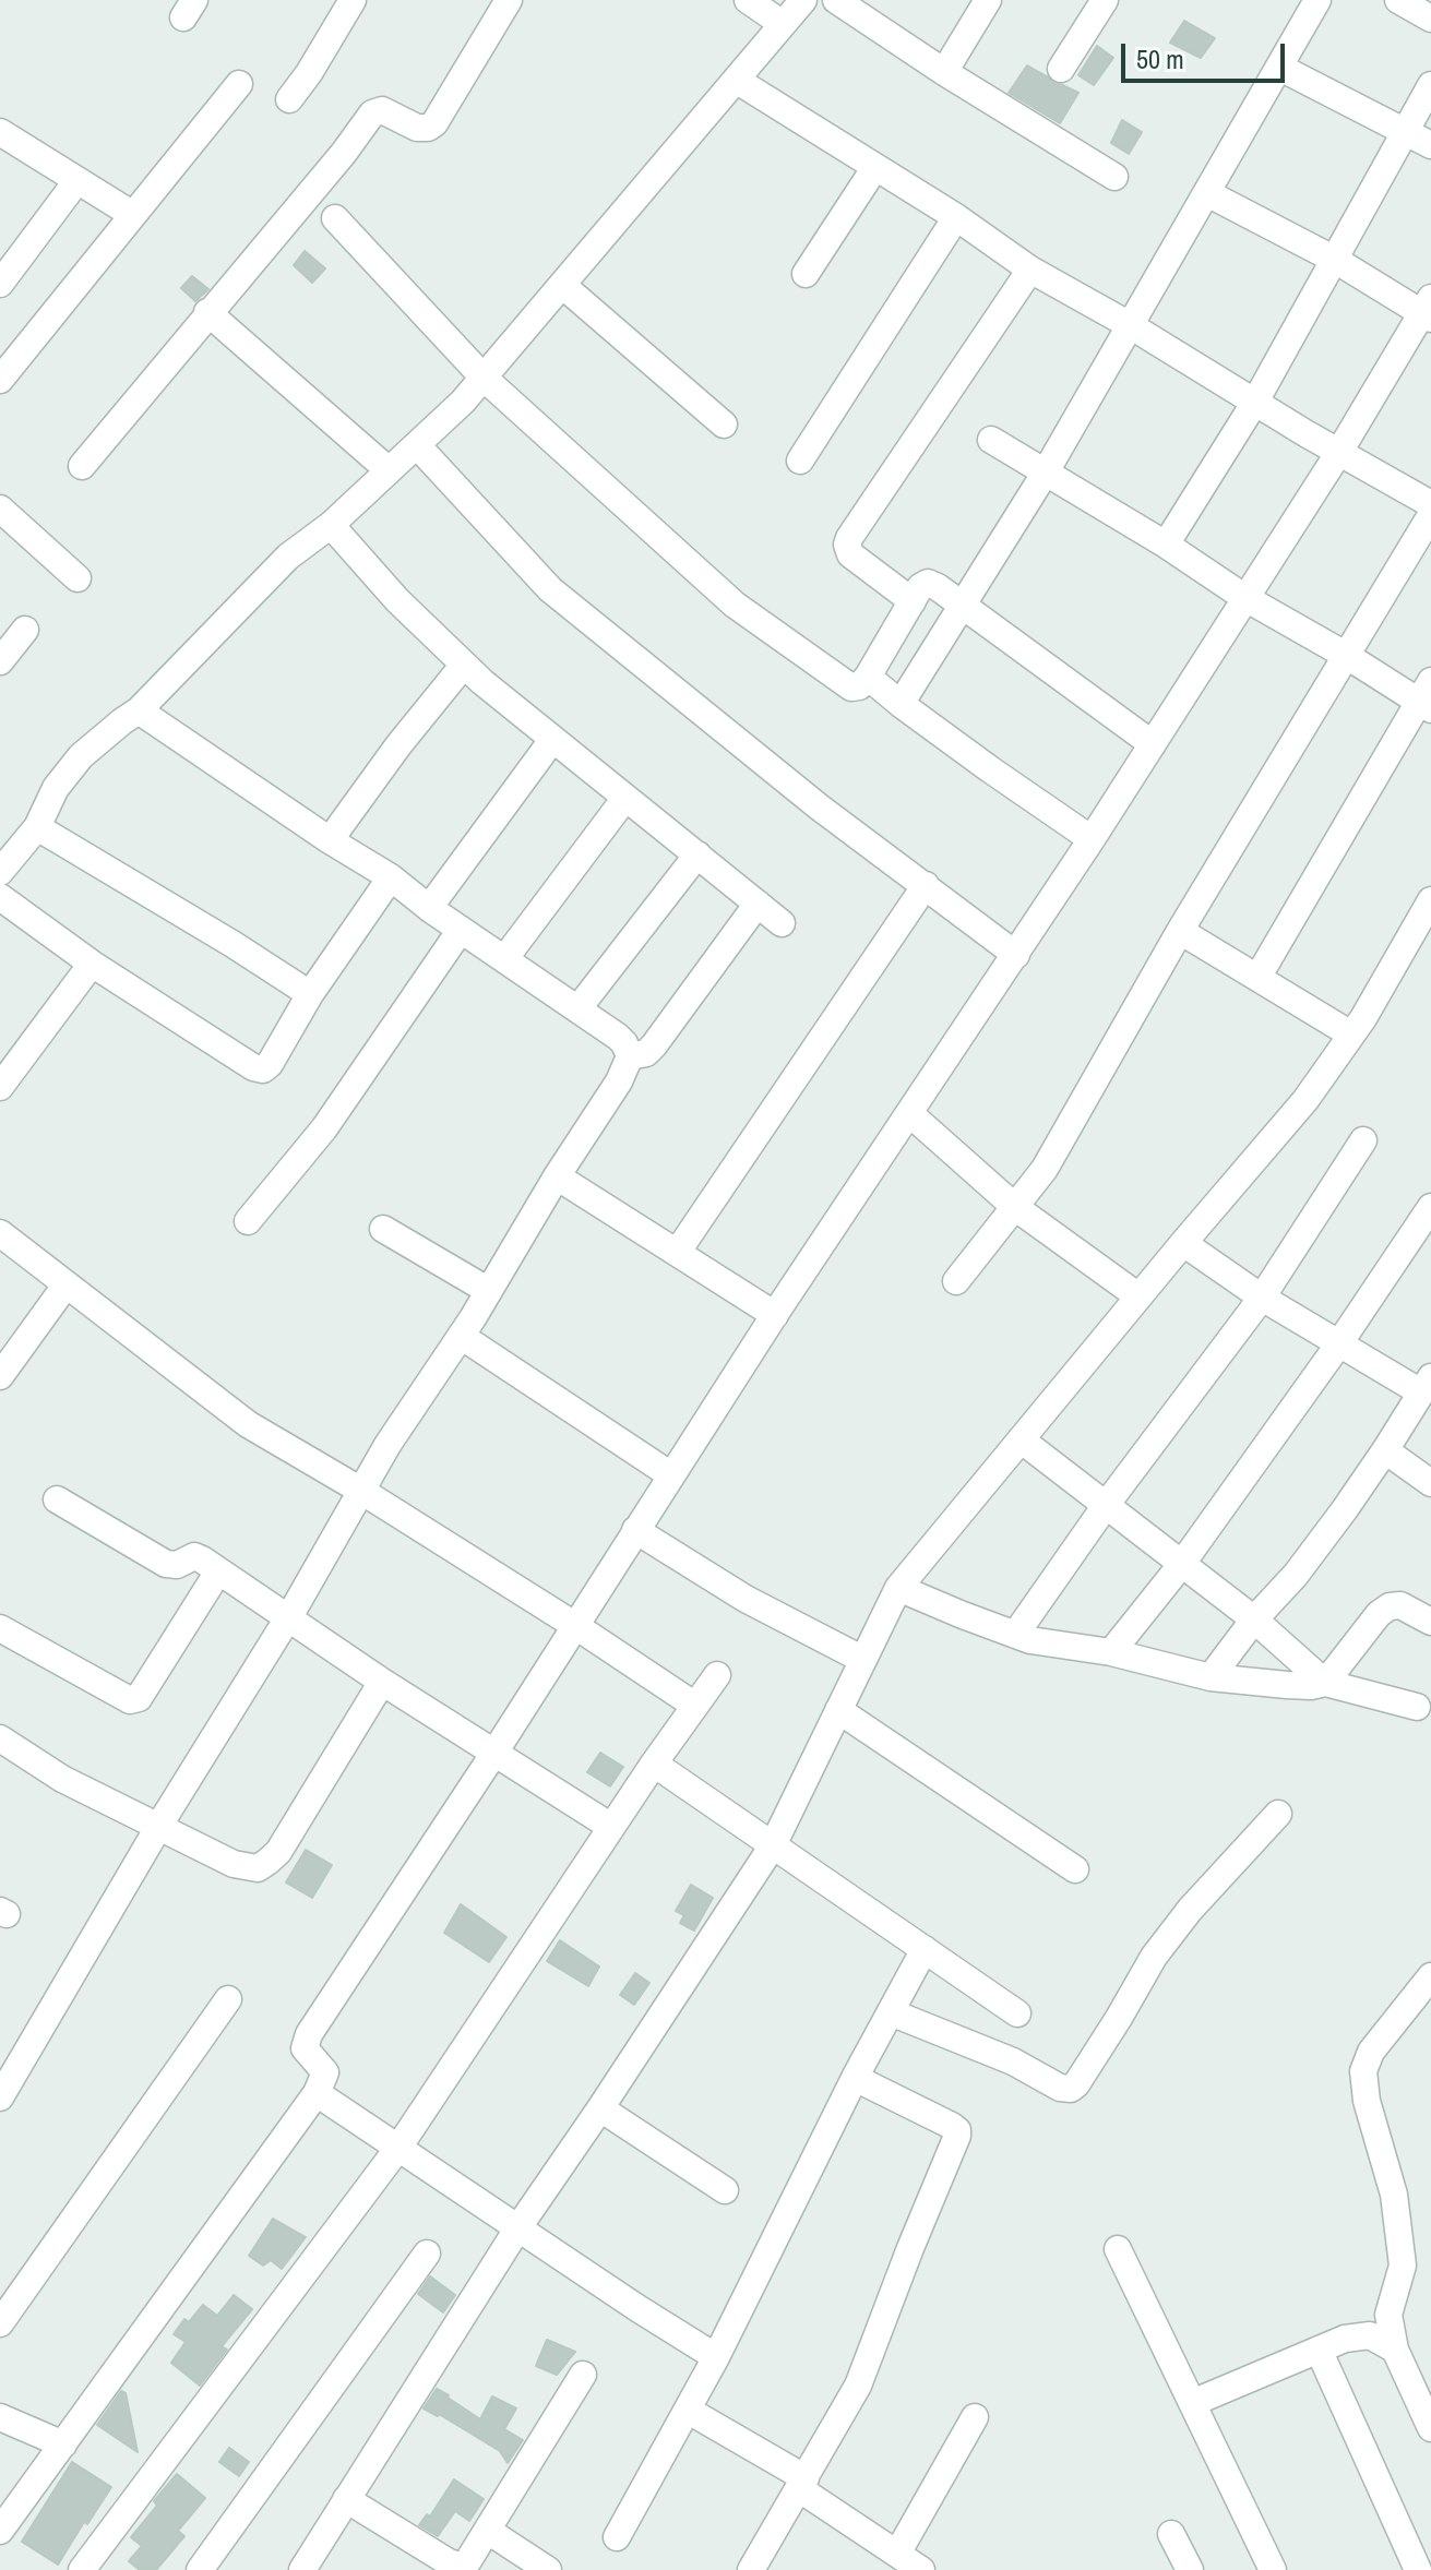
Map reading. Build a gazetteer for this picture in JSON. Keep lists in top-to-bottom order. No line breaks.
{"scale_bar":"50 m"}
